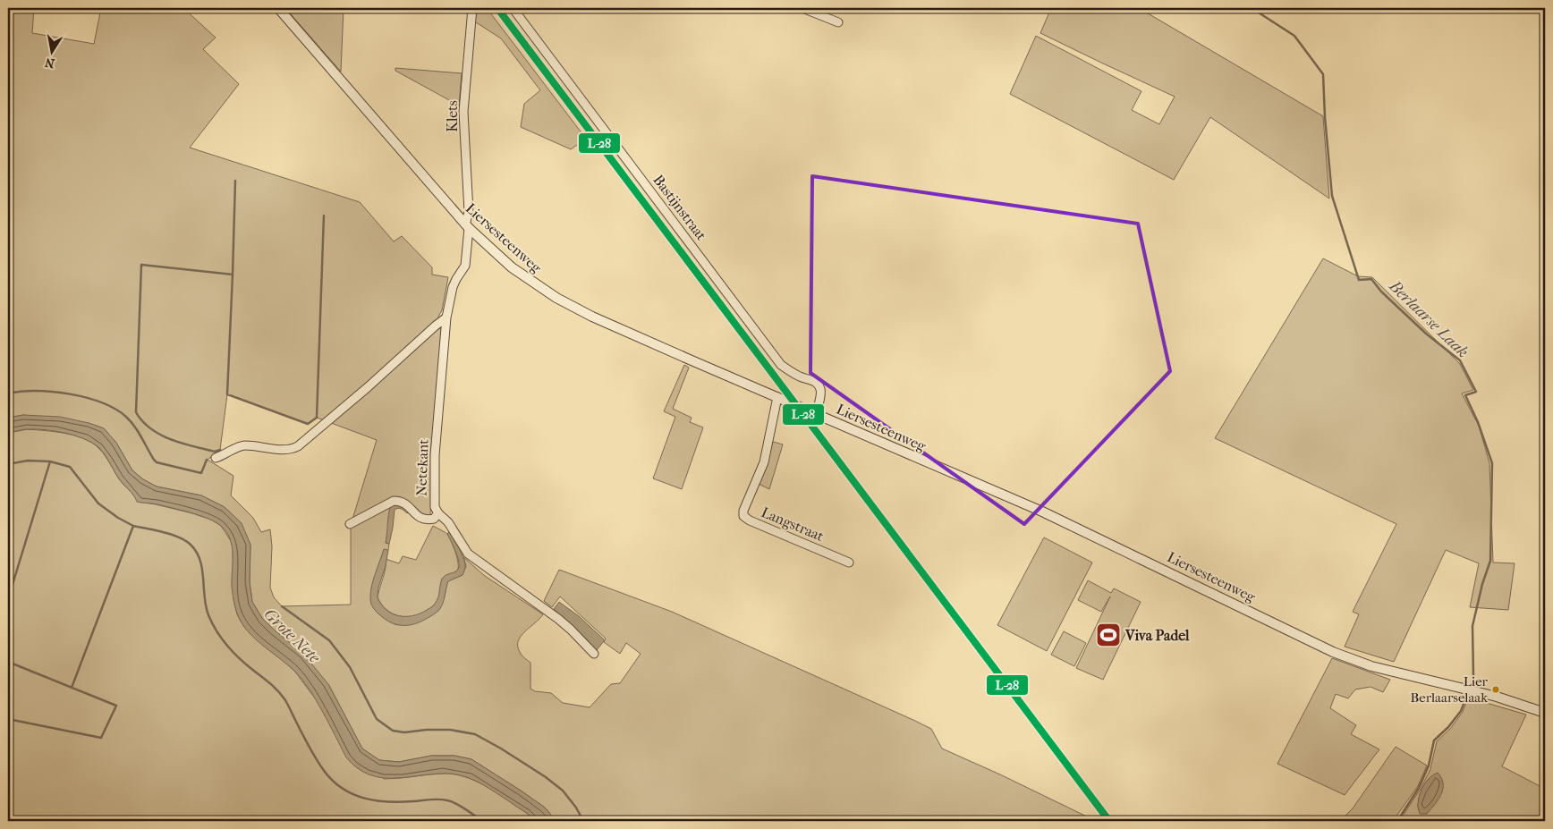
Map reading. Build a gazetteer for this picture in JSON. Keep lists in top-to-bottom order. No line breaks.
{"streets":{"street":["Klets","Bastijnstraat","Liersesteenweg","Netekant","Langstraat"]},"crossings":[["Klets","Liersesteenweg"],["Klets","Netekant"],["Bastijnstraat","Liersesteenweg"],["Liersesteenweg","Netekant"],["Liersesteenweg","Langstraat"]],"water":["Berlaarse Laak","Grote Nete"],"places":{"sports":["Viva Padel"],"other":["Lier Berlaarselaak"]},"lines":["transit line L-28"],"north":"bottom"}
